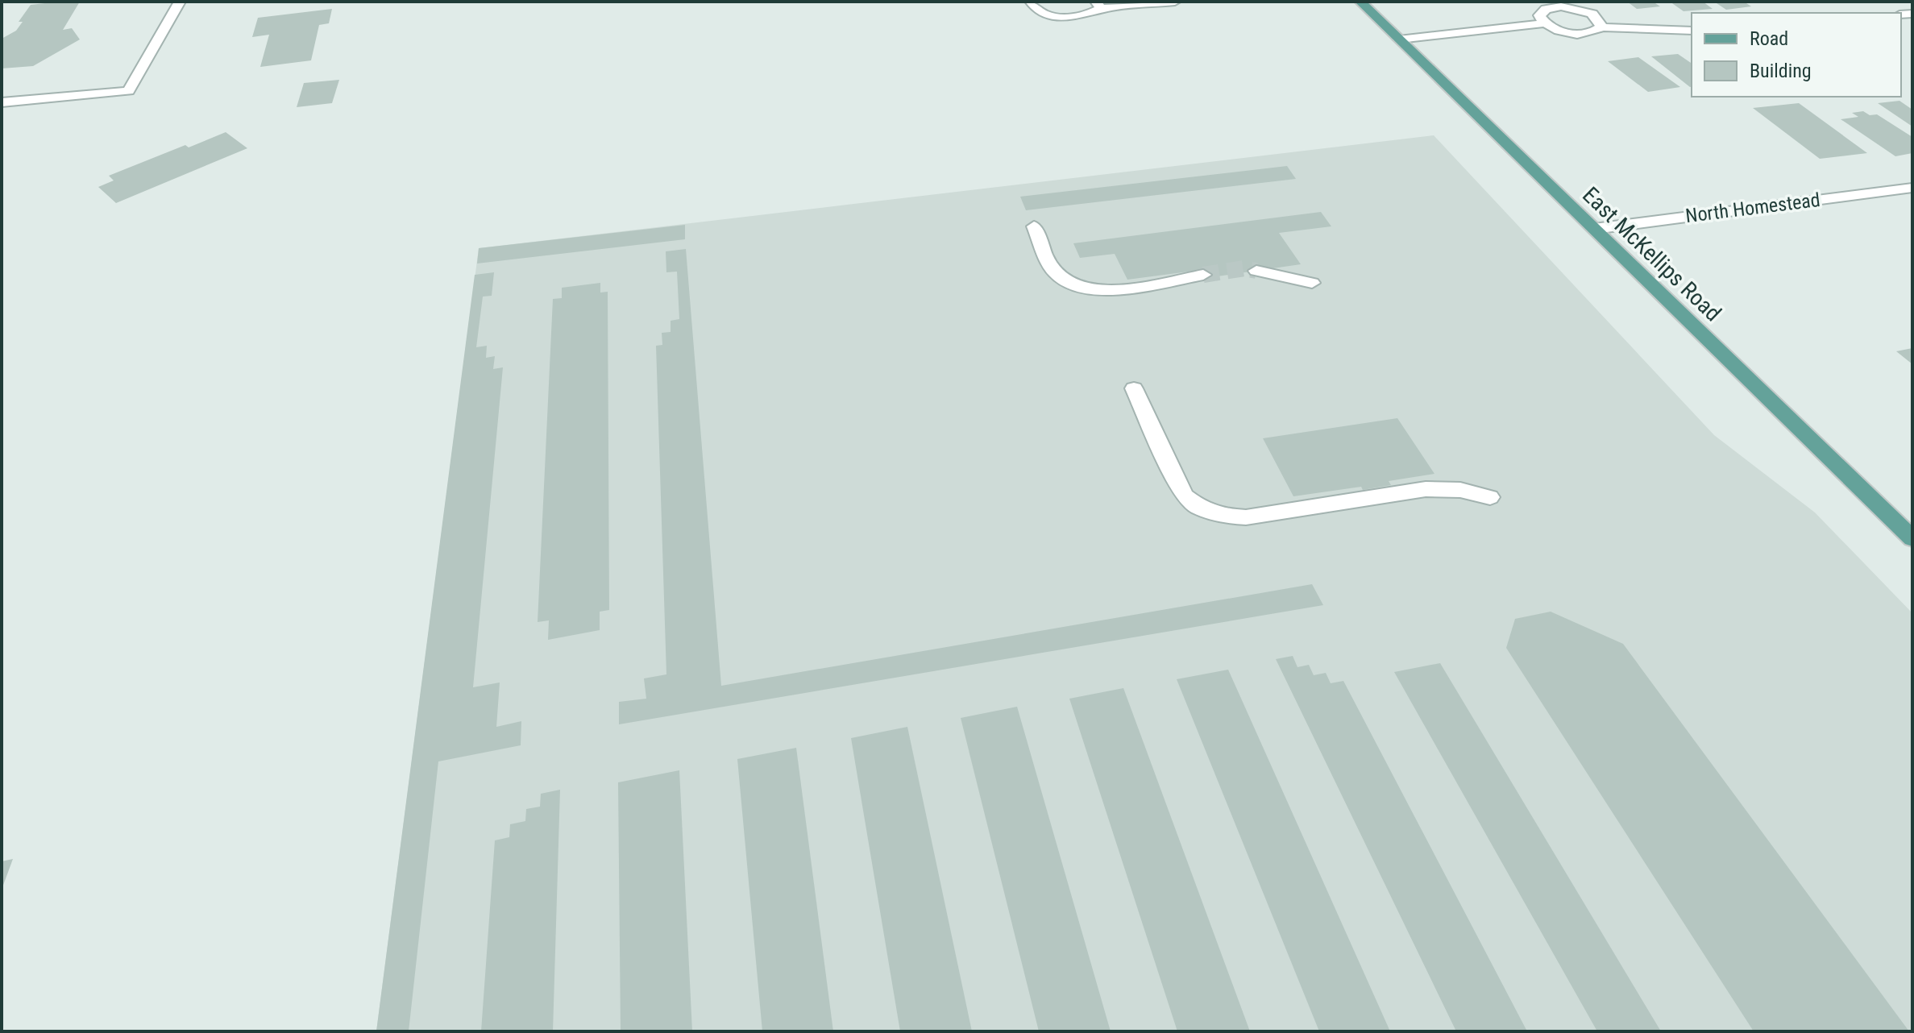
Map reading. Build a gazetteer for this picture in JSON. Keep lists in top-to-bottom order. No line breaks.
{"streets":{"main road":["East McKellips Road"],"street":["North Homestead"]},"crossings":[["North Homestead","East McKellips Road"]],"legend":["Road","Building"]}
